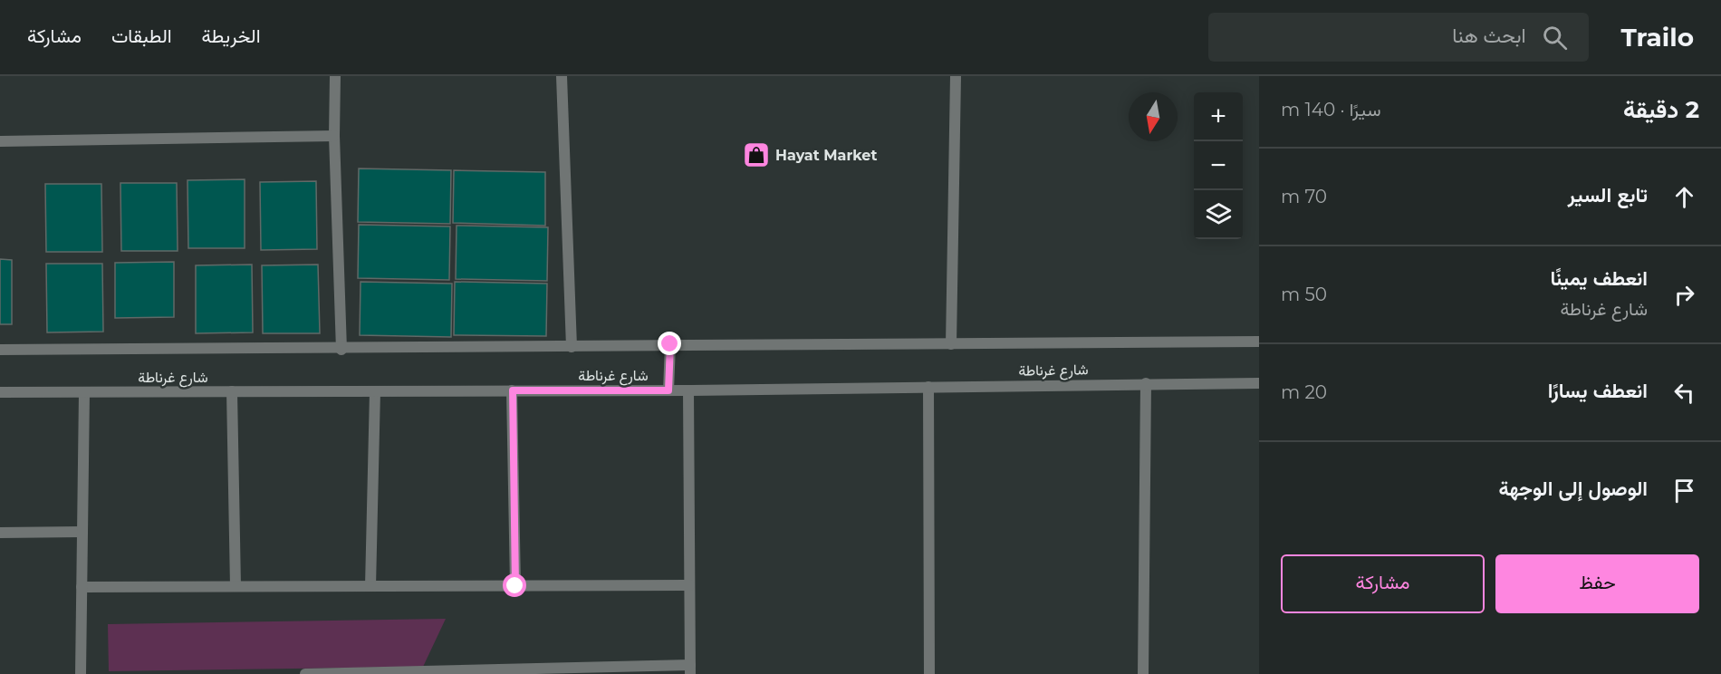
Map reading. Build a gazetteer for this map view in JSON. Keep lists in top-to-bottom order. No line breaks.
{"streets":{"street":["شارع غرناطة"]},"places":{"shop":["Hayat Market"]},"north":"bottom","page":{"header":"Trailo","search":"ابحث هنا","nav":["الخريطة","الطبقات","مشاركة"],"heading":["2 دقيقة","سيرًا · 140 m"],"map_buttons":["+","−"],"list":[["تابع السير","70 m"],["انعطف يمينًا","شارع غرناطة","50 m"],["انعطف يسارًا","20 m"],"الوصول إلى الوجهة"],"buttons":["حفظ","مشاركة"]}}
